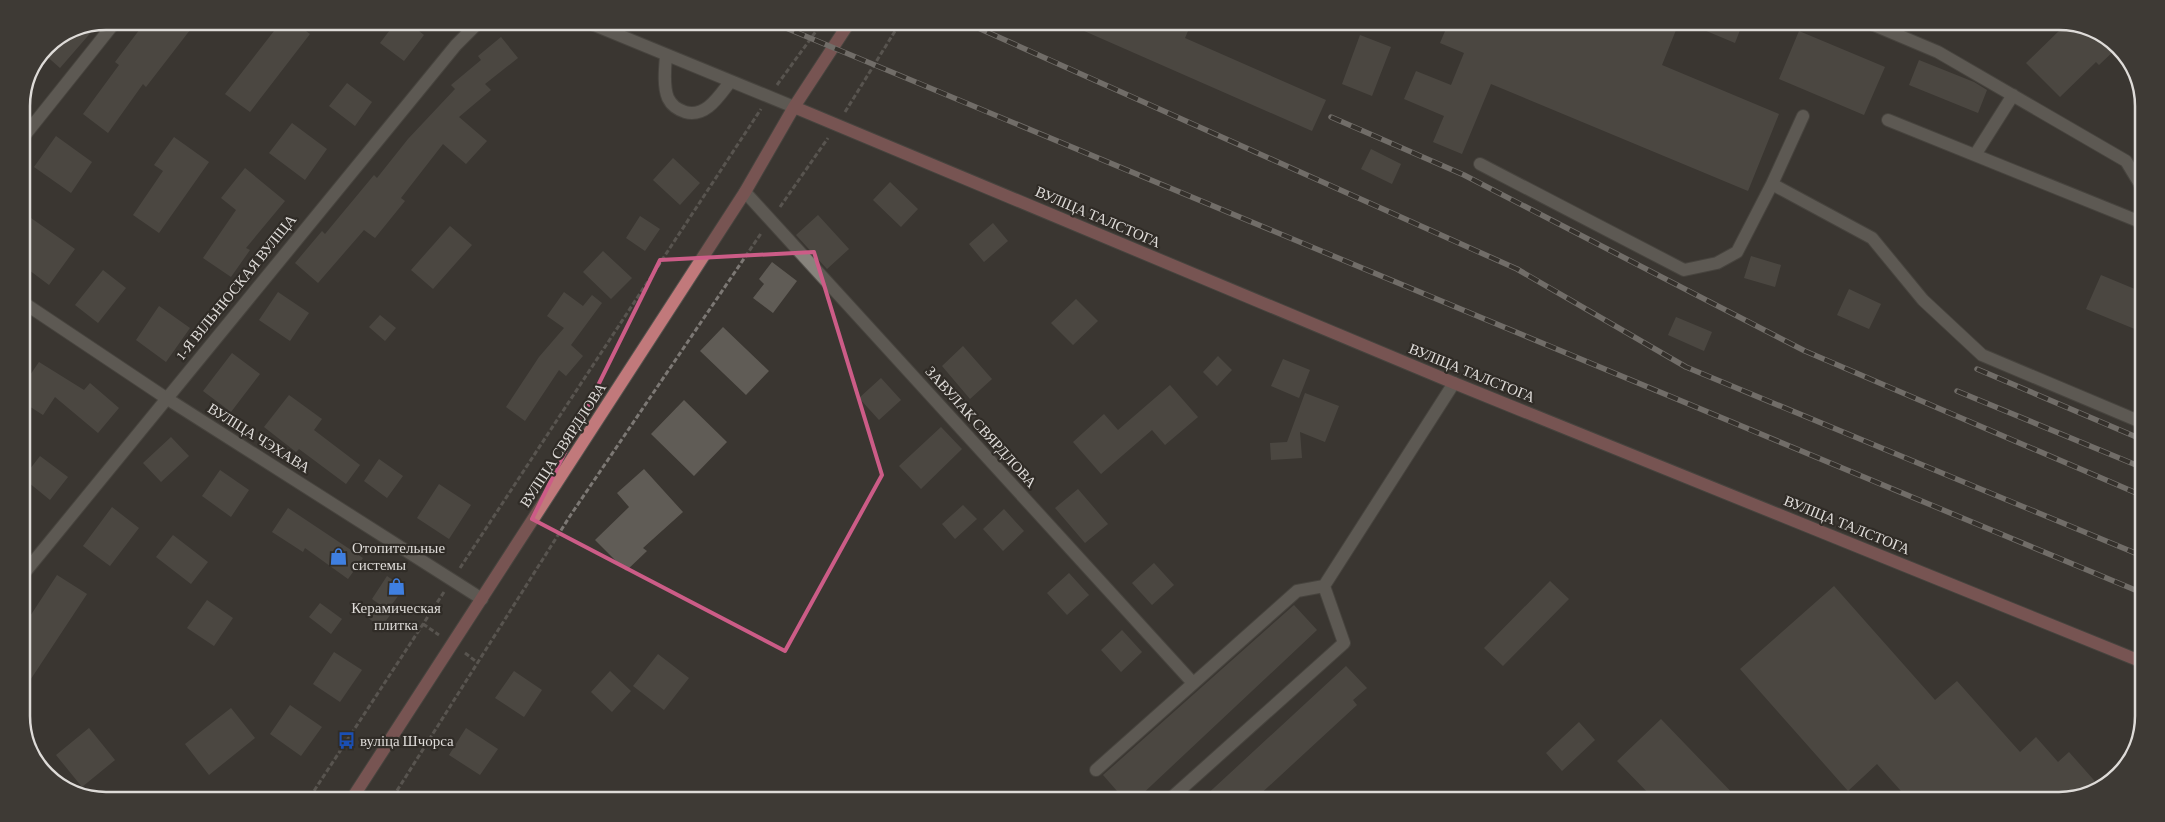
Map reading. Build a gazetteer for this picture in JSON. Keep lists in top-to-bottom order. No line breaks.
{"streets":{"main road":["ВУЛІЦА ТАЛСТОГА","ВУЛІЦА СВЯРДЛОВА"],"street":["1-Я ВІЛЬНЮСКАЯ ВУЛІЦА","ЗАВУЛАК СВЯРДЛОВА","ВУЛІЦА ЧЭХАВА"]},"crossings":[["ВУЛІЦА ТАЛСТОГА","ВУЛІЦА СВЯРДЛОВА"],["1-Я ВІЛЬНЮСКАЯ ВУЛІЦА","ВУЛІЦА ЧЭХАВА"],["ЗАВУЛАК СВЯРДЛОВА","ВУЛІЦА СВЯРДЛОВА"],["ВУЛІЦА ЧЭХАВА","ВУЛІЦА СВЯРДЛОВА"]],"places":{"shop":["Отопительные системы","Керамическая плитка"],"bus stop":["вуліца Шчорса"]}}
